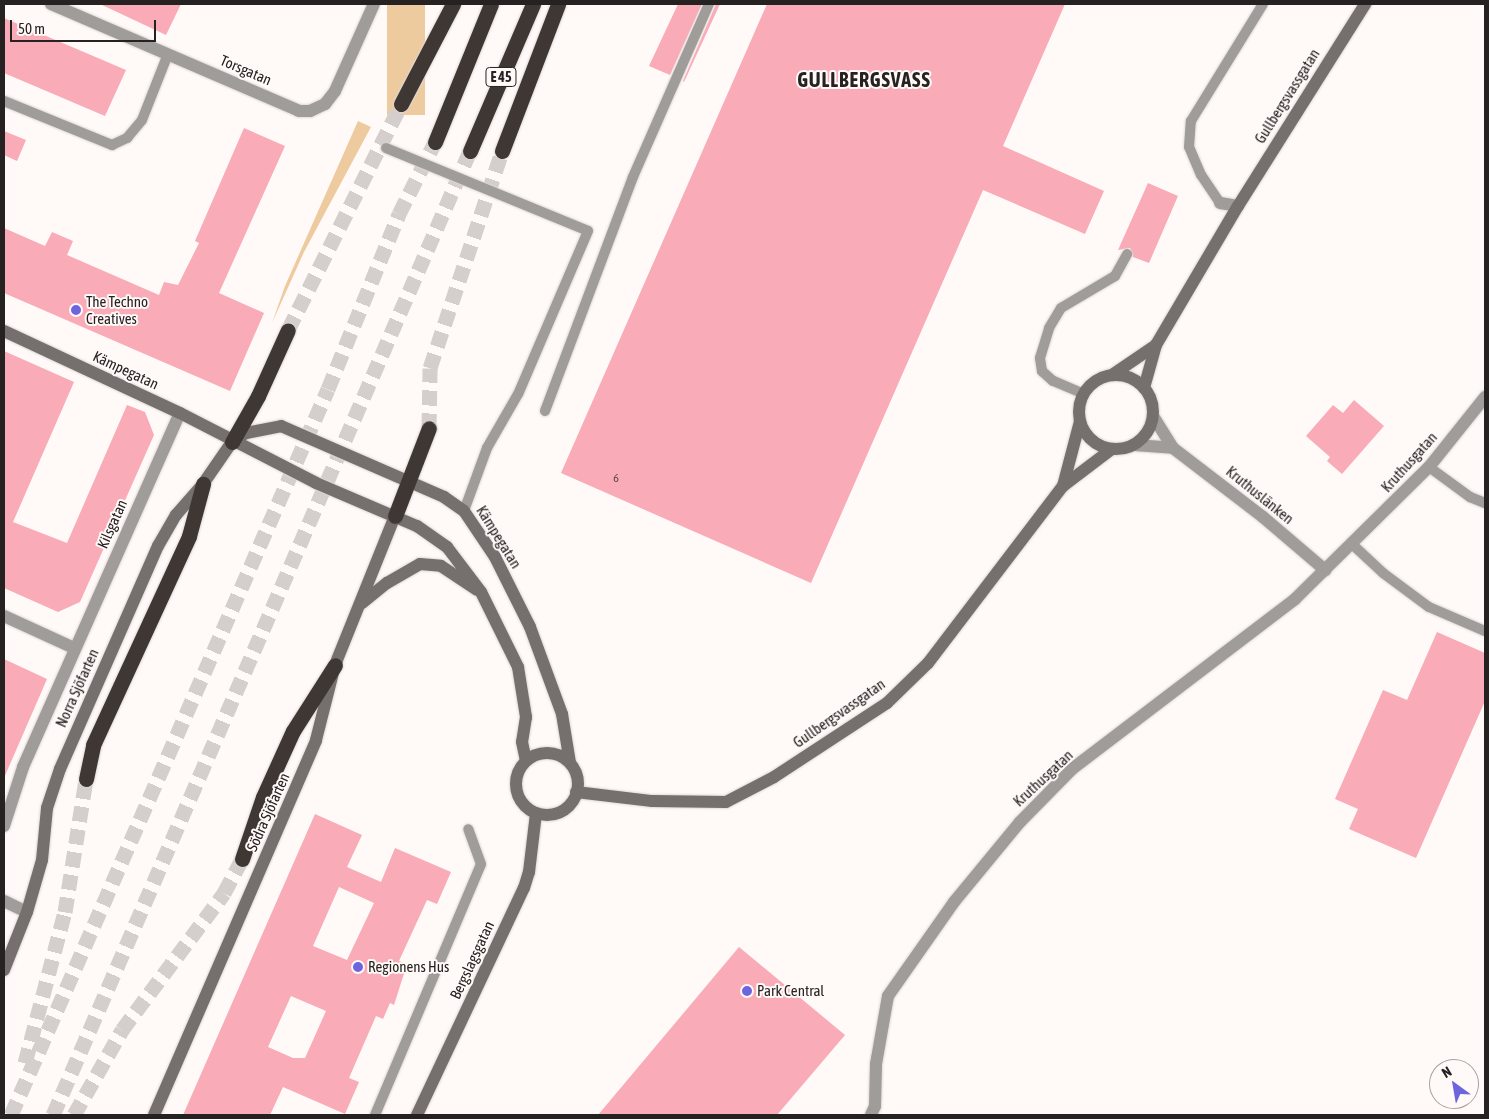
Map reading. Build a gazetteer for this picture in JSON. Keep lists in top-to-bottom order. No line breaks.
{"streets":{"highway":["E 45"],"street":["Torsgatan","Gullbergsvassgatan","Kämpegatan","Kruthusgatan","Kruthuslänken","Kilsgatan","Norra Sjöfarten","Södra Sjöfarten","Bergslagsgatan"]},"crossings":[["Gullbergsvassgatan","Kämpegatan"],["Gullbergsvassgatan","Kruthuslänken"],["Gullbergsvassgatan","Bergslagsgatan"],["Kämpegatan","Kilsgatan"],["Kämpegatan","Norra Sjöfarten"],["Kämpegatan","Södra Sjöfarten"],["Kämpegatan","Bergslagsgatan"],["Kruthusgatan","Kruthuslänken"]],"districts":["GULLBERGSVASS"],"places":["The Techno Creatives","Regionens Hus","Park Central"],"house_numbers":["6"],"scale_bar":"50 m","north":"top left"}
